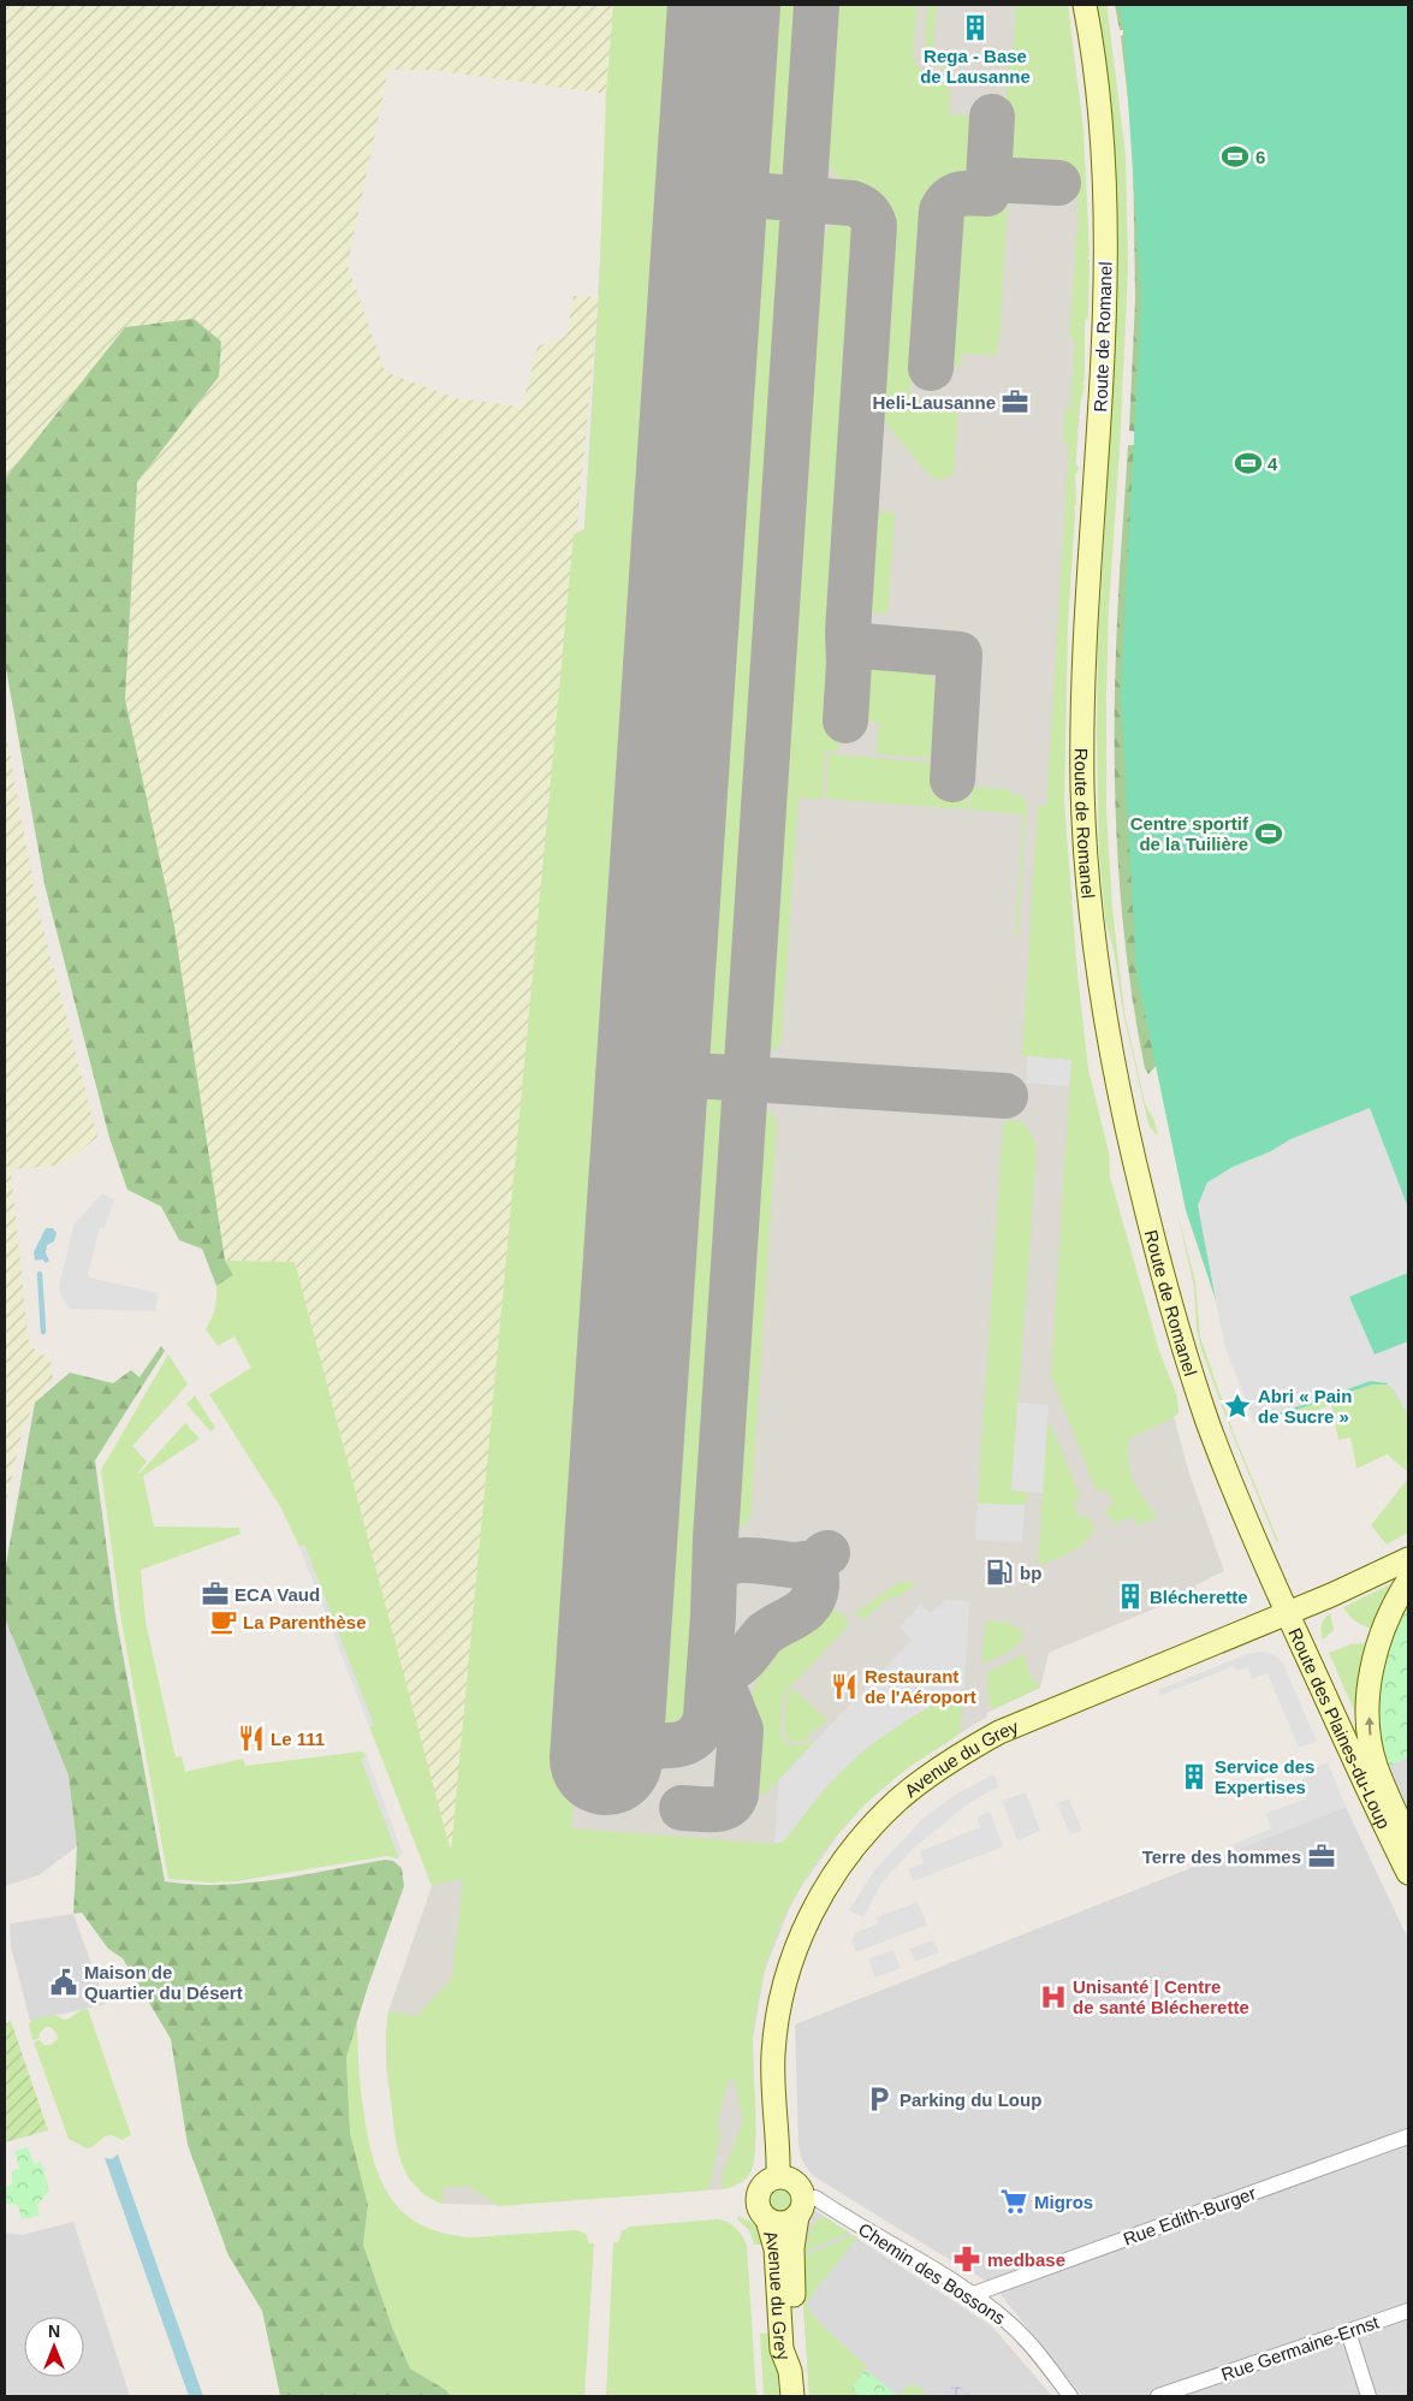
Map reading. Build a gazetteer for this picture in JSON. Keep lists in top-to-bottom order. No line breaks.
{"streets":{"main road":["Route de Romanel","Route des Plaines-du-Loup","Avenue du Grey"],"street":["Rue Edith-Burger","Chemin des Bossons","Rue Germaine-Ernst"]},"crossings":[["Route de Romanel","Route des Plaines-du-Loup"],["Route de Romanel","Avenue du Grey"],["Route des Plaines-du-Loup","Avenue du Grey"],["Avenue du Grey","Chemin des Bossons"],["Rue Edith-Burger","Chemin des Bossons"]],"places":{"building":["Rega - Base de Lausanne","Blécherette","Service des Expertises"],"sports":["6","4","Centre sportif de la Tuilière"],"office":["Heli-Lausanne","ECA Vaud","Terre des hommes"],"place":["Abri « Pain de Sucre »"],"fuel station":["bp"],"cafe":["La Parenthèse"],"restaurant":["Restaurant de l'Aéroport","Le 111"],"public building":["Maison de Quartier du Désert"],"hospital":["Unisanté | Centre de santé Blécherette"],"parking":["Parking du Loup"],"supermarket":["Migros"],"pharmacy":["medbase"]},"north":"top"}
